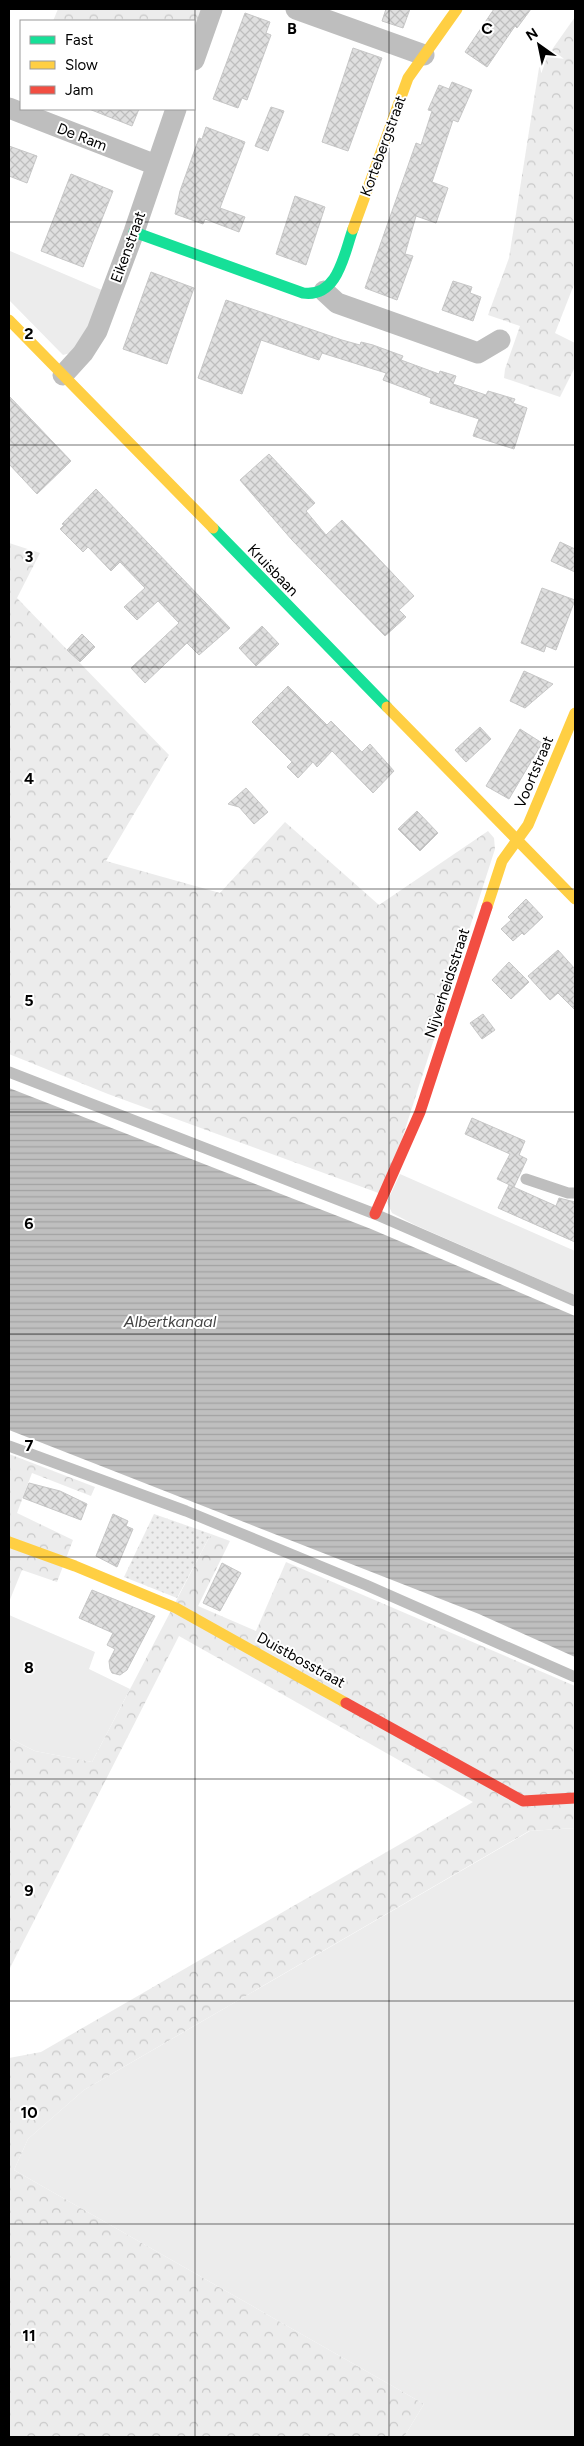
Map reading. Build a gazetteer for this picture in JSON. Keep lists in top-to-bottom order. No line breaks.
{"streets":{"street":["De Ram","Kortebergstraat","Eikenstraat","Kruisbaan","Voortstraat","Nijverheidsstraat","Duistbosstraat"]},"crossings":[["De Ram","Eikenstraat"],["Eikenstraat","Kruisbaan"],["Kruisbaan","Voortstraat"],["Kruisbaan","Nijverheidsstraat"],["Voortstraat","Nijverheidsstraat"]],"water":["Albertkanaal"],"legend":["Fast","Slow","Jam"],"north":"top left","grid":{"columns":["B","C"],"rows":["2","3","4","5","6","7","8","9","10","11"]}}
